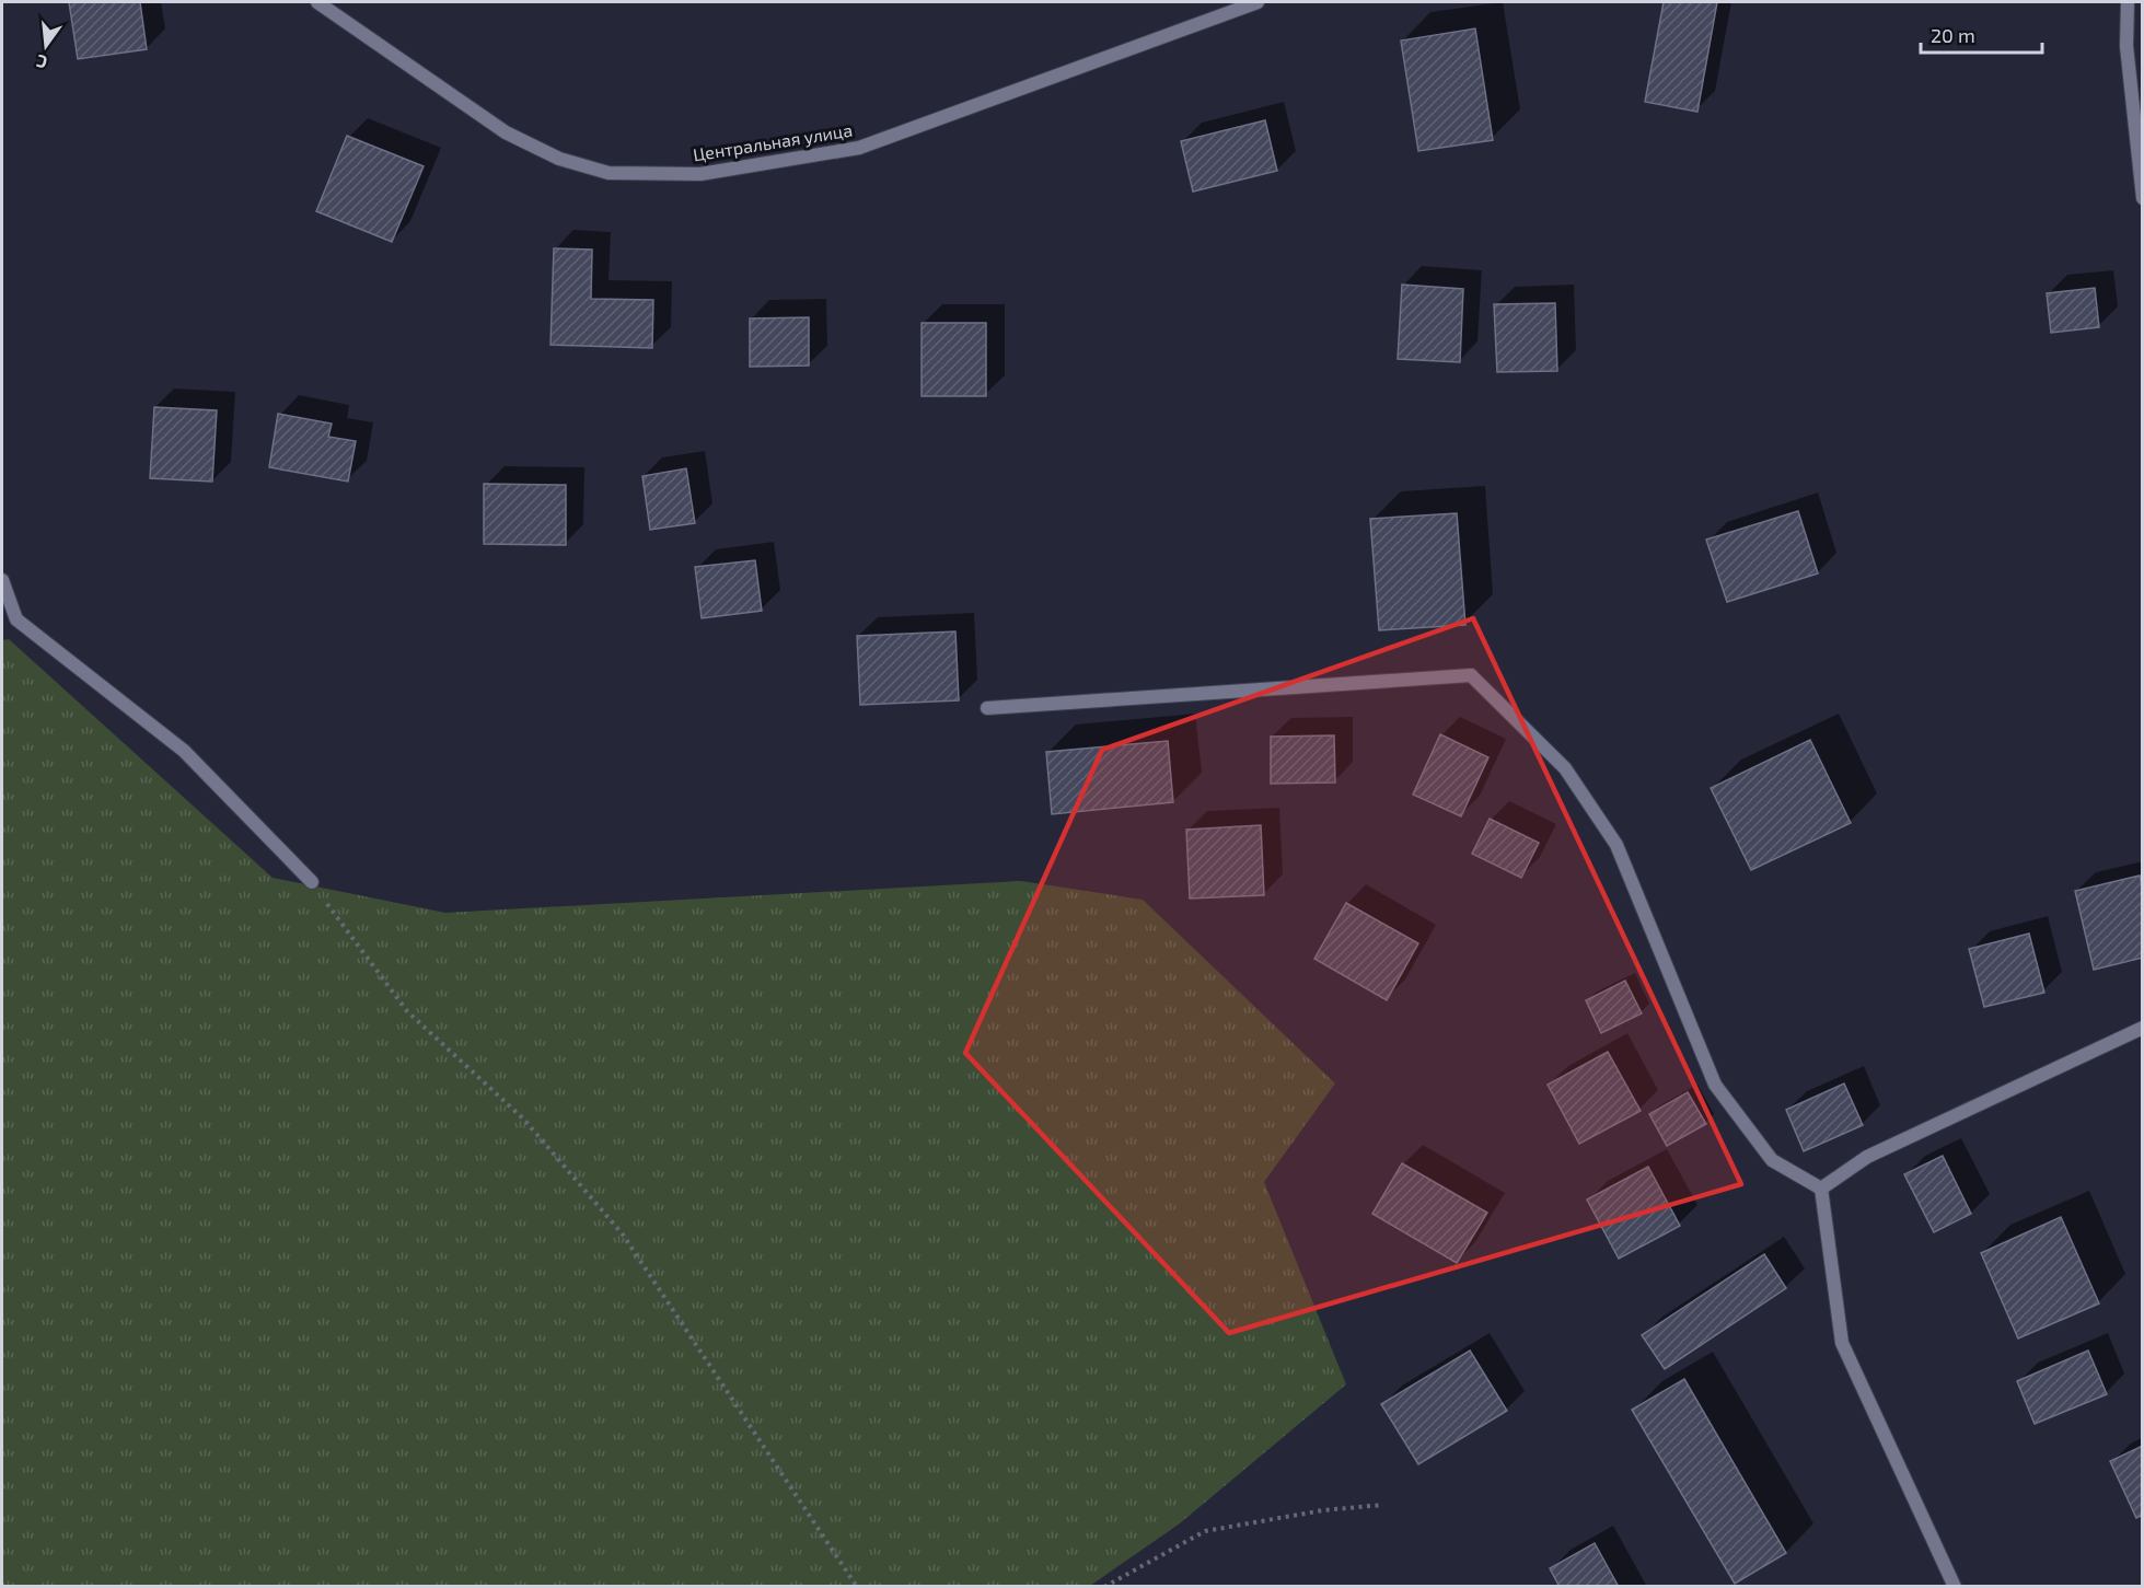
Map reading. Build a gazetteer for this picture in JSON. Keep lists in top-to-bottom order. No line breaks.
{"streets":{"street":["Центральная улица"]},"scale_bar":"20 m","north":"bottom"}
